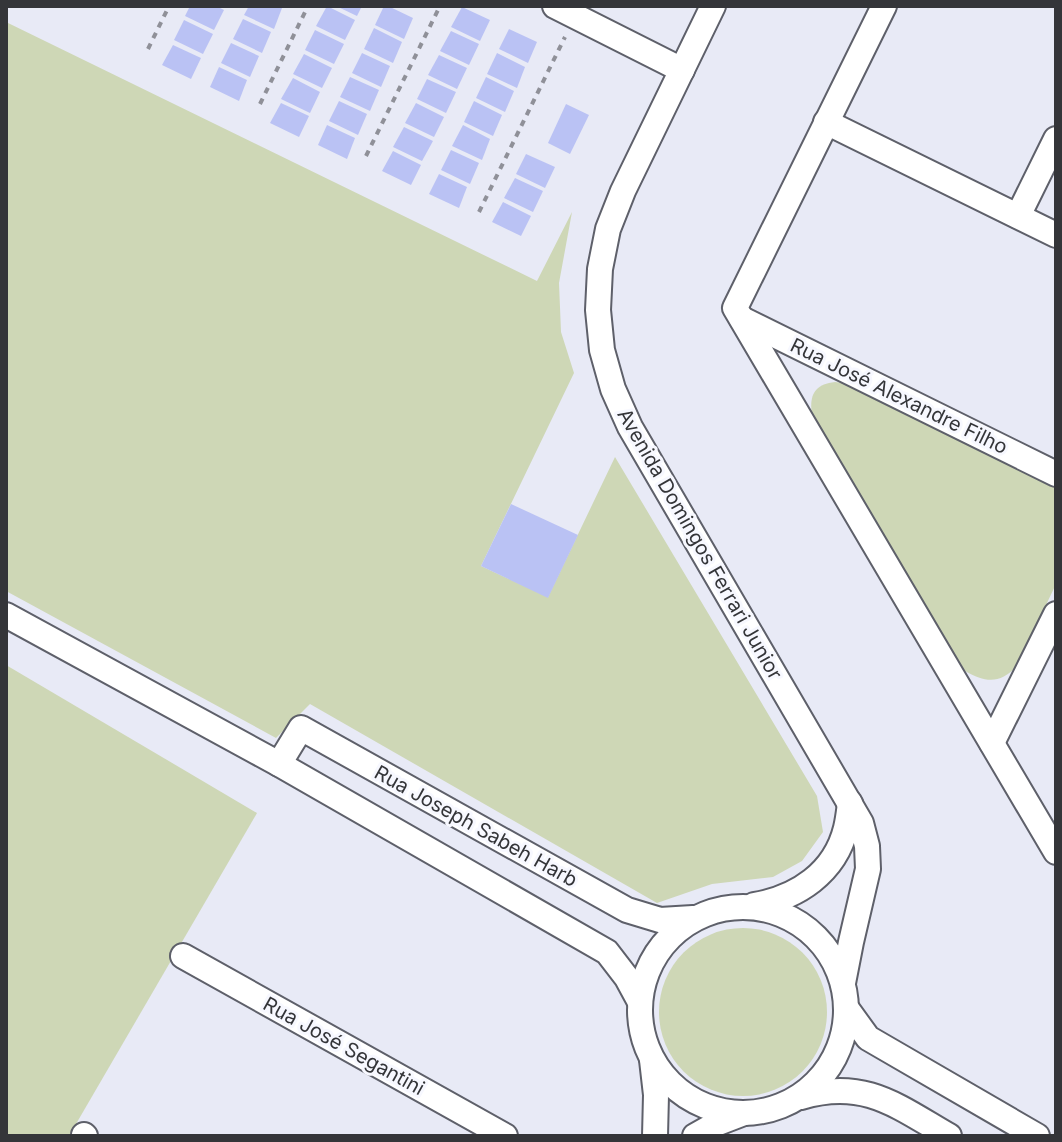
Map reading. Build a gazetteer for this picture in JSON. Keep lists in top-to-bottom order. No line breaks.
{"streets":{"street":["Rua José Alexandre Filho","Avenida Domingos Ferrari Junior","Rua Joseph Sabeh Harb","Rua José Segantini"]},"crossings":[["Avenida Domingos Ferrari Junior","Rua Joseph Sabeh Harb"]]}
